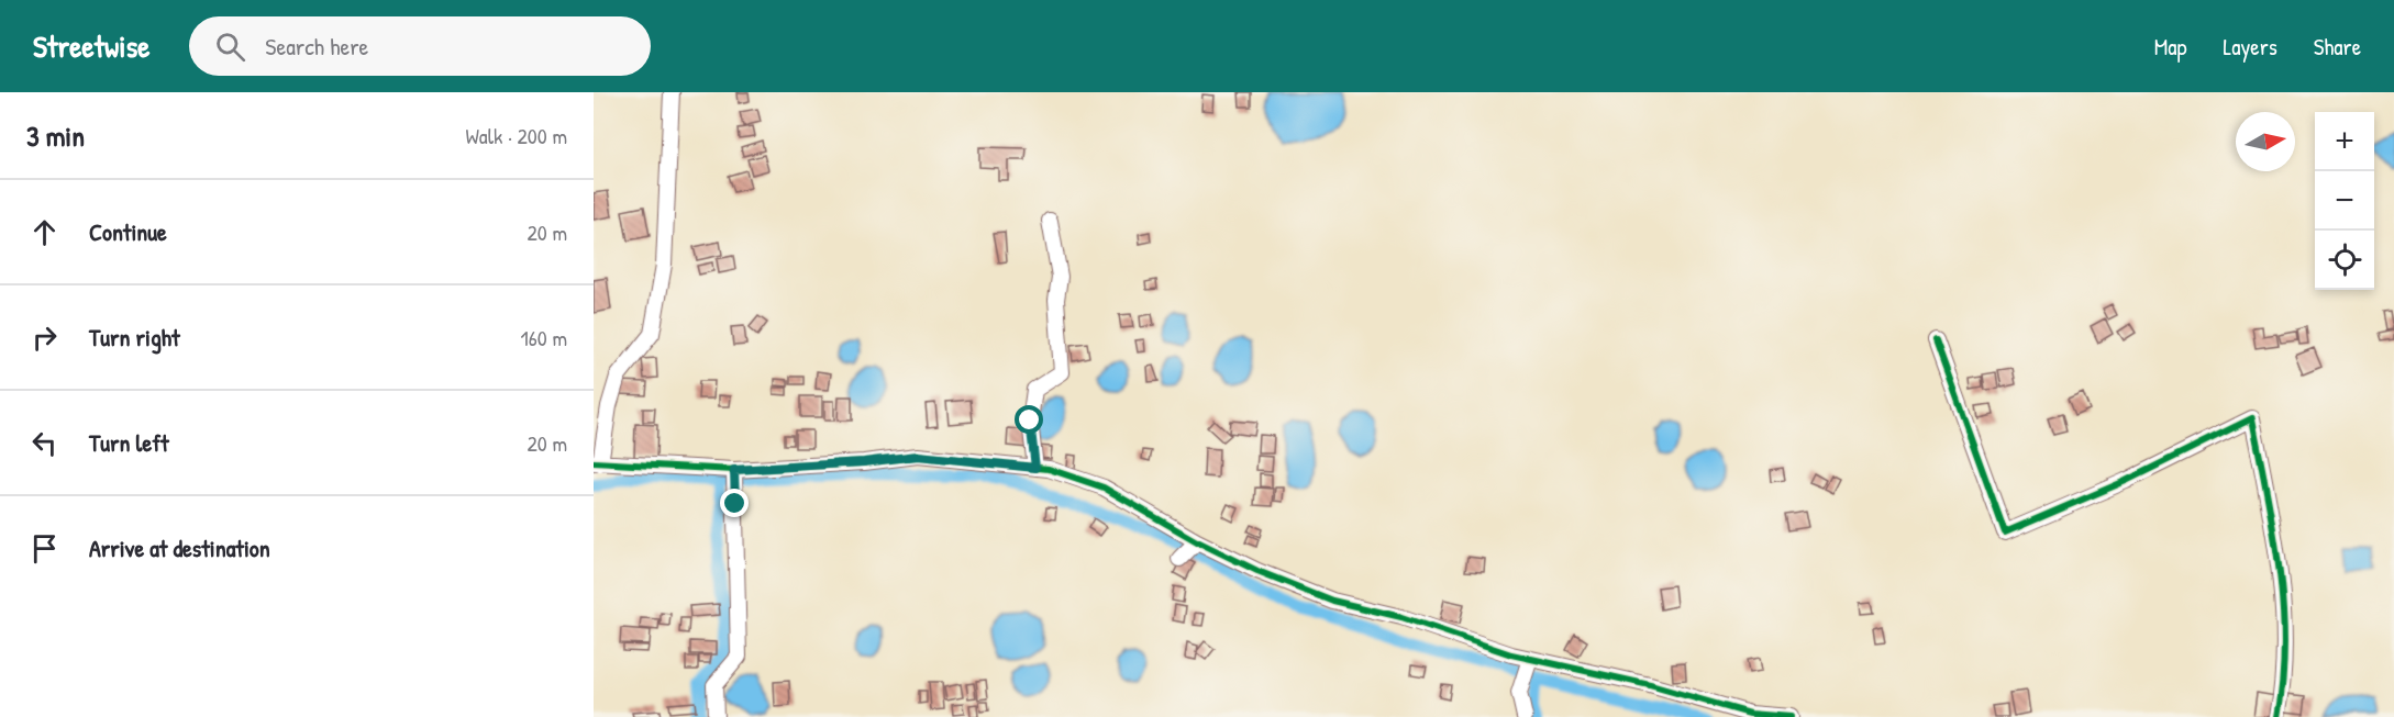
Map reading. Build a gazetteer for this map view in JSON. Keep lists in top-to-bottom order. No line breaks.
{"north":"right","page":{"header":"Streetwise","search":"Search here","nav":["Map","Layers","Share"],"heading":["3 min","Walk · 200 m"],"map_buttons":["+","−"],"list":[["Continue","20 m"],["Turn right","160 m"],["Turn left","20 m"],"Arrive at destination"]}}
